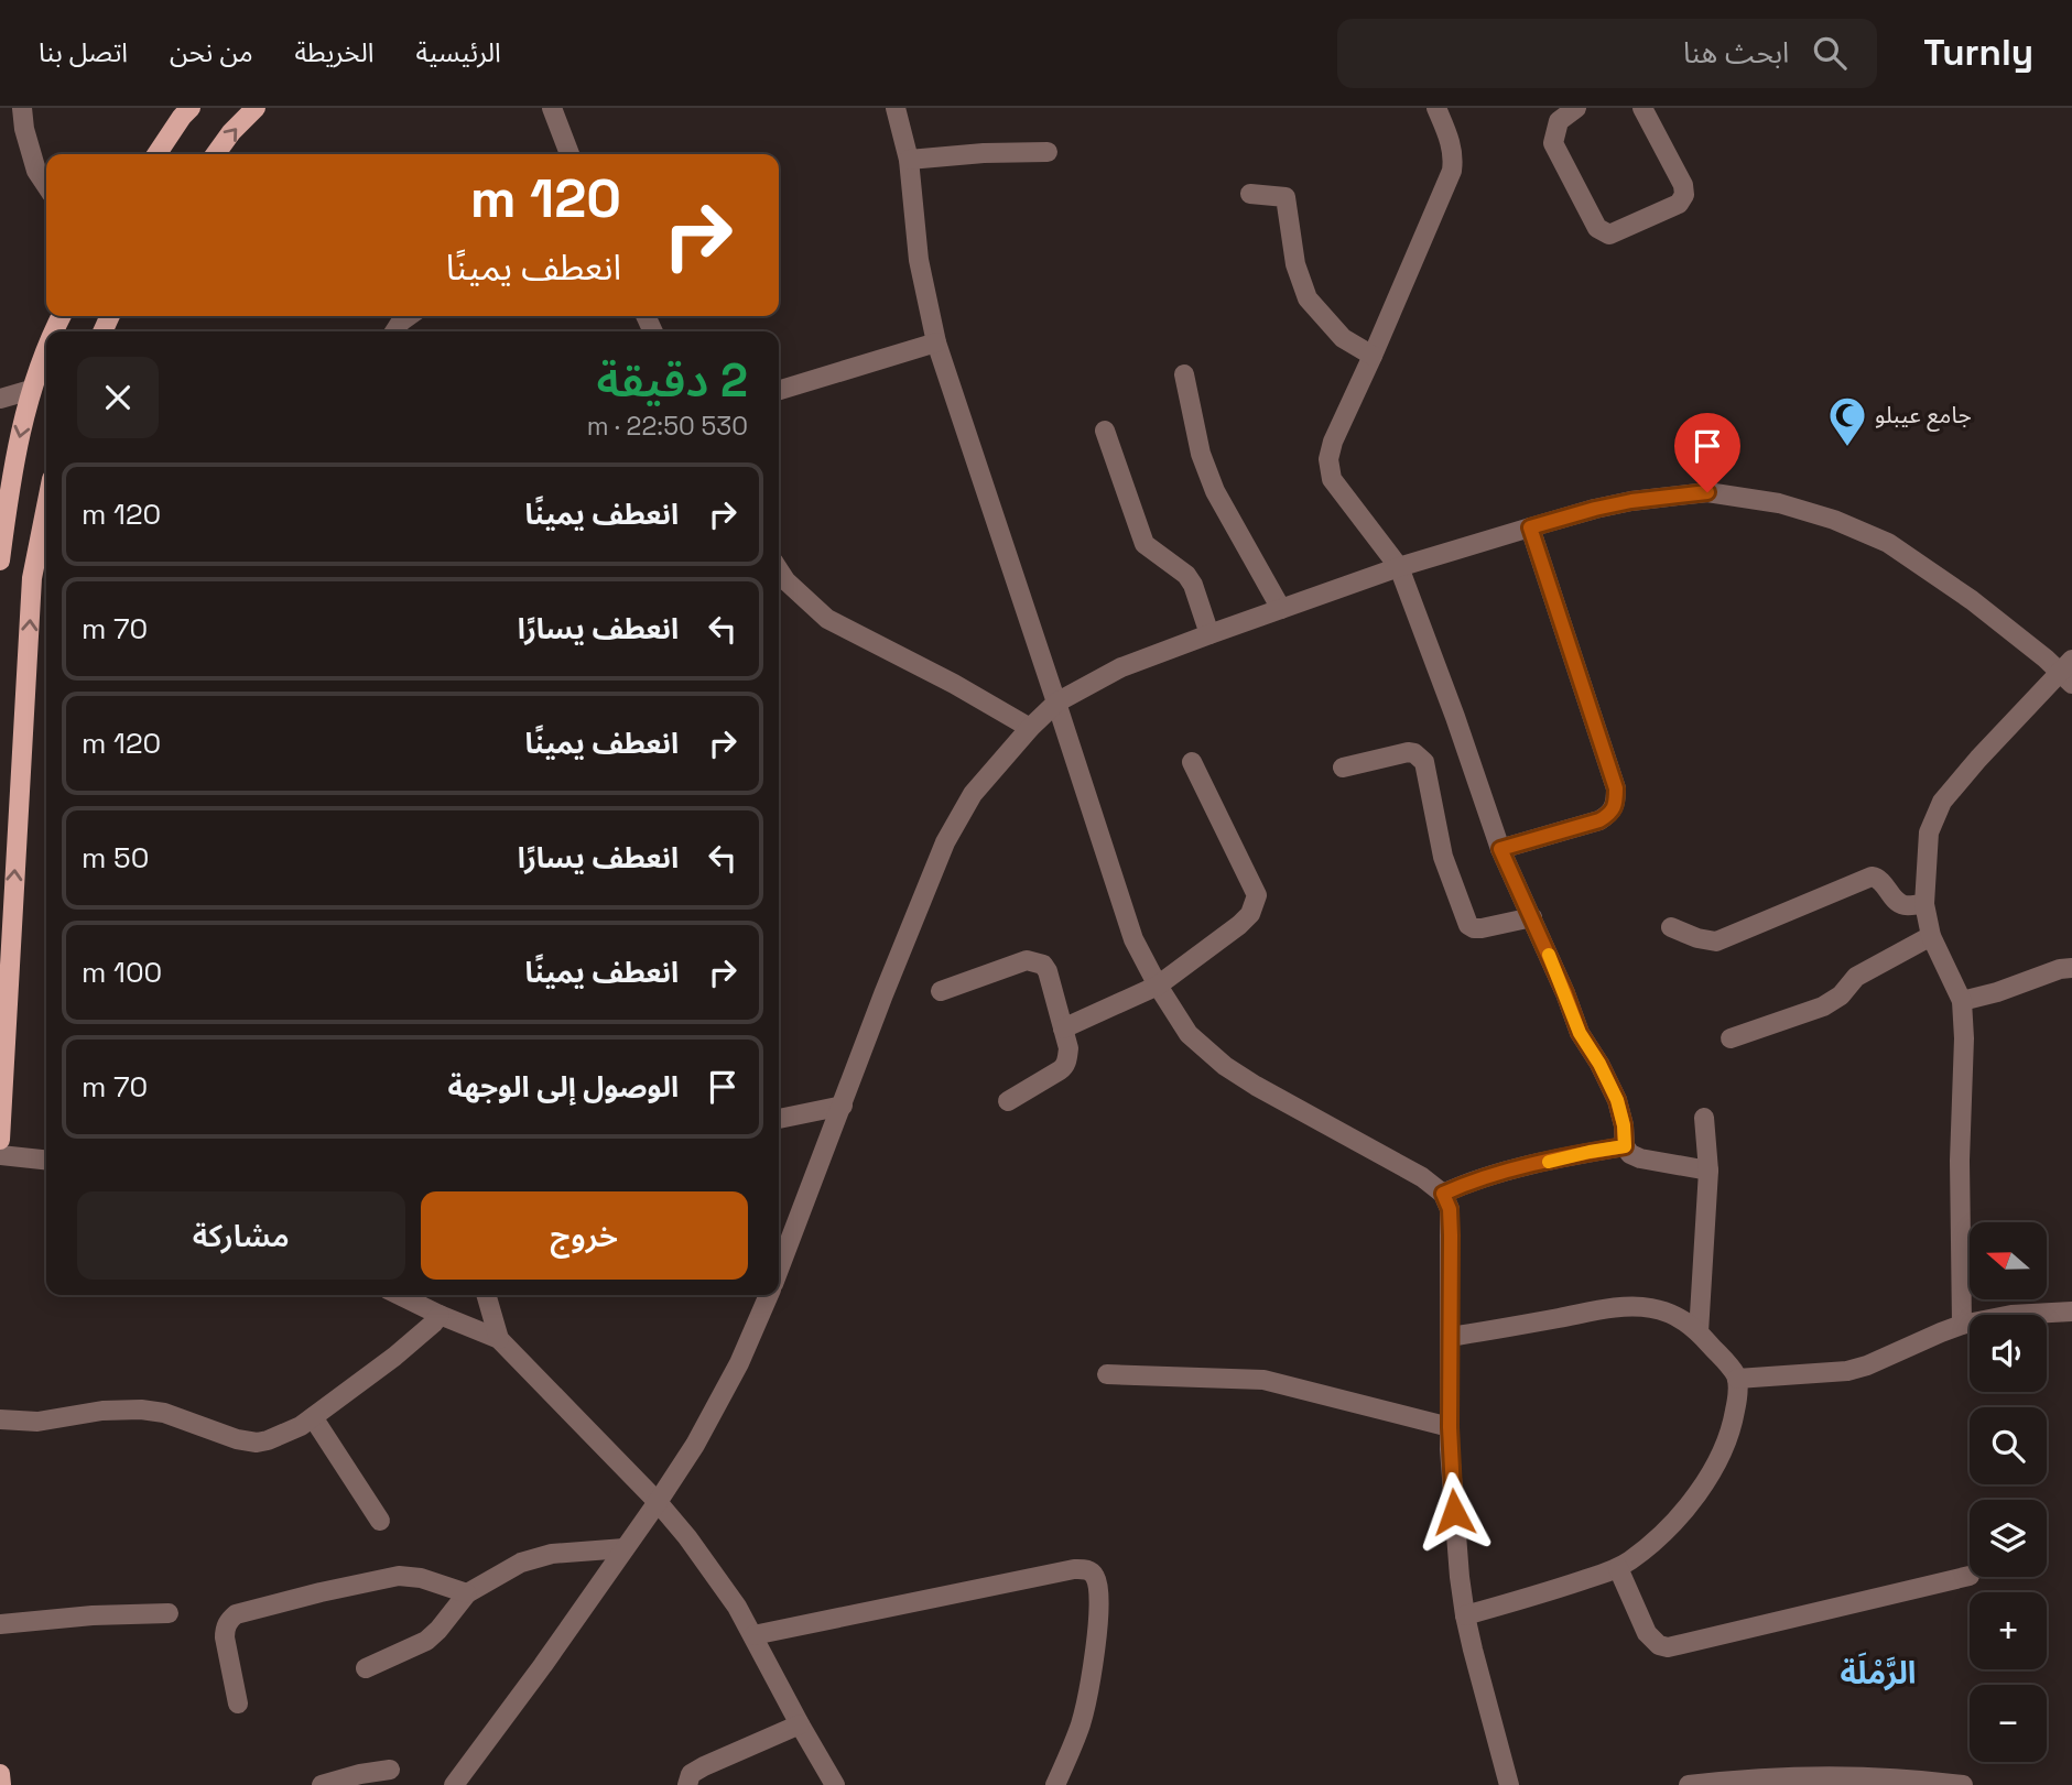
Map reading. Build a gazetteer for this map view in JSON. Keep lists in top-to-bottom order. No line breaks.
{"districts":["الرَّمْلَة"],"places":{"mosque":["جامع عيبلو"]},"north":"left","page":{"header":"Turnly","search":"ابحث هنا","nav":["الرئيسية","الخريطة","من نحن","اتصل بنا"],"turn":["120 m","انعطف يمينًا"],"heading":["2 دقيقة","530 m · 22:50"],"list":[{"name":"انعطف يمينًا","value":"120 m"},{"name":"انعطف يسارًا","value":"70 m"},{"name":"انعطف يمينًا","value":"120 m"},{"name":"انعطف يسارًا","value":"50 m"},{"name":"انعطف يمينًا","value":"100 m"},{"name":"الوصول إلى الوجهة","value":"70 m"}],"buttons":["خروج","مشاركة"],"map_buttons":["+","−"]}}
